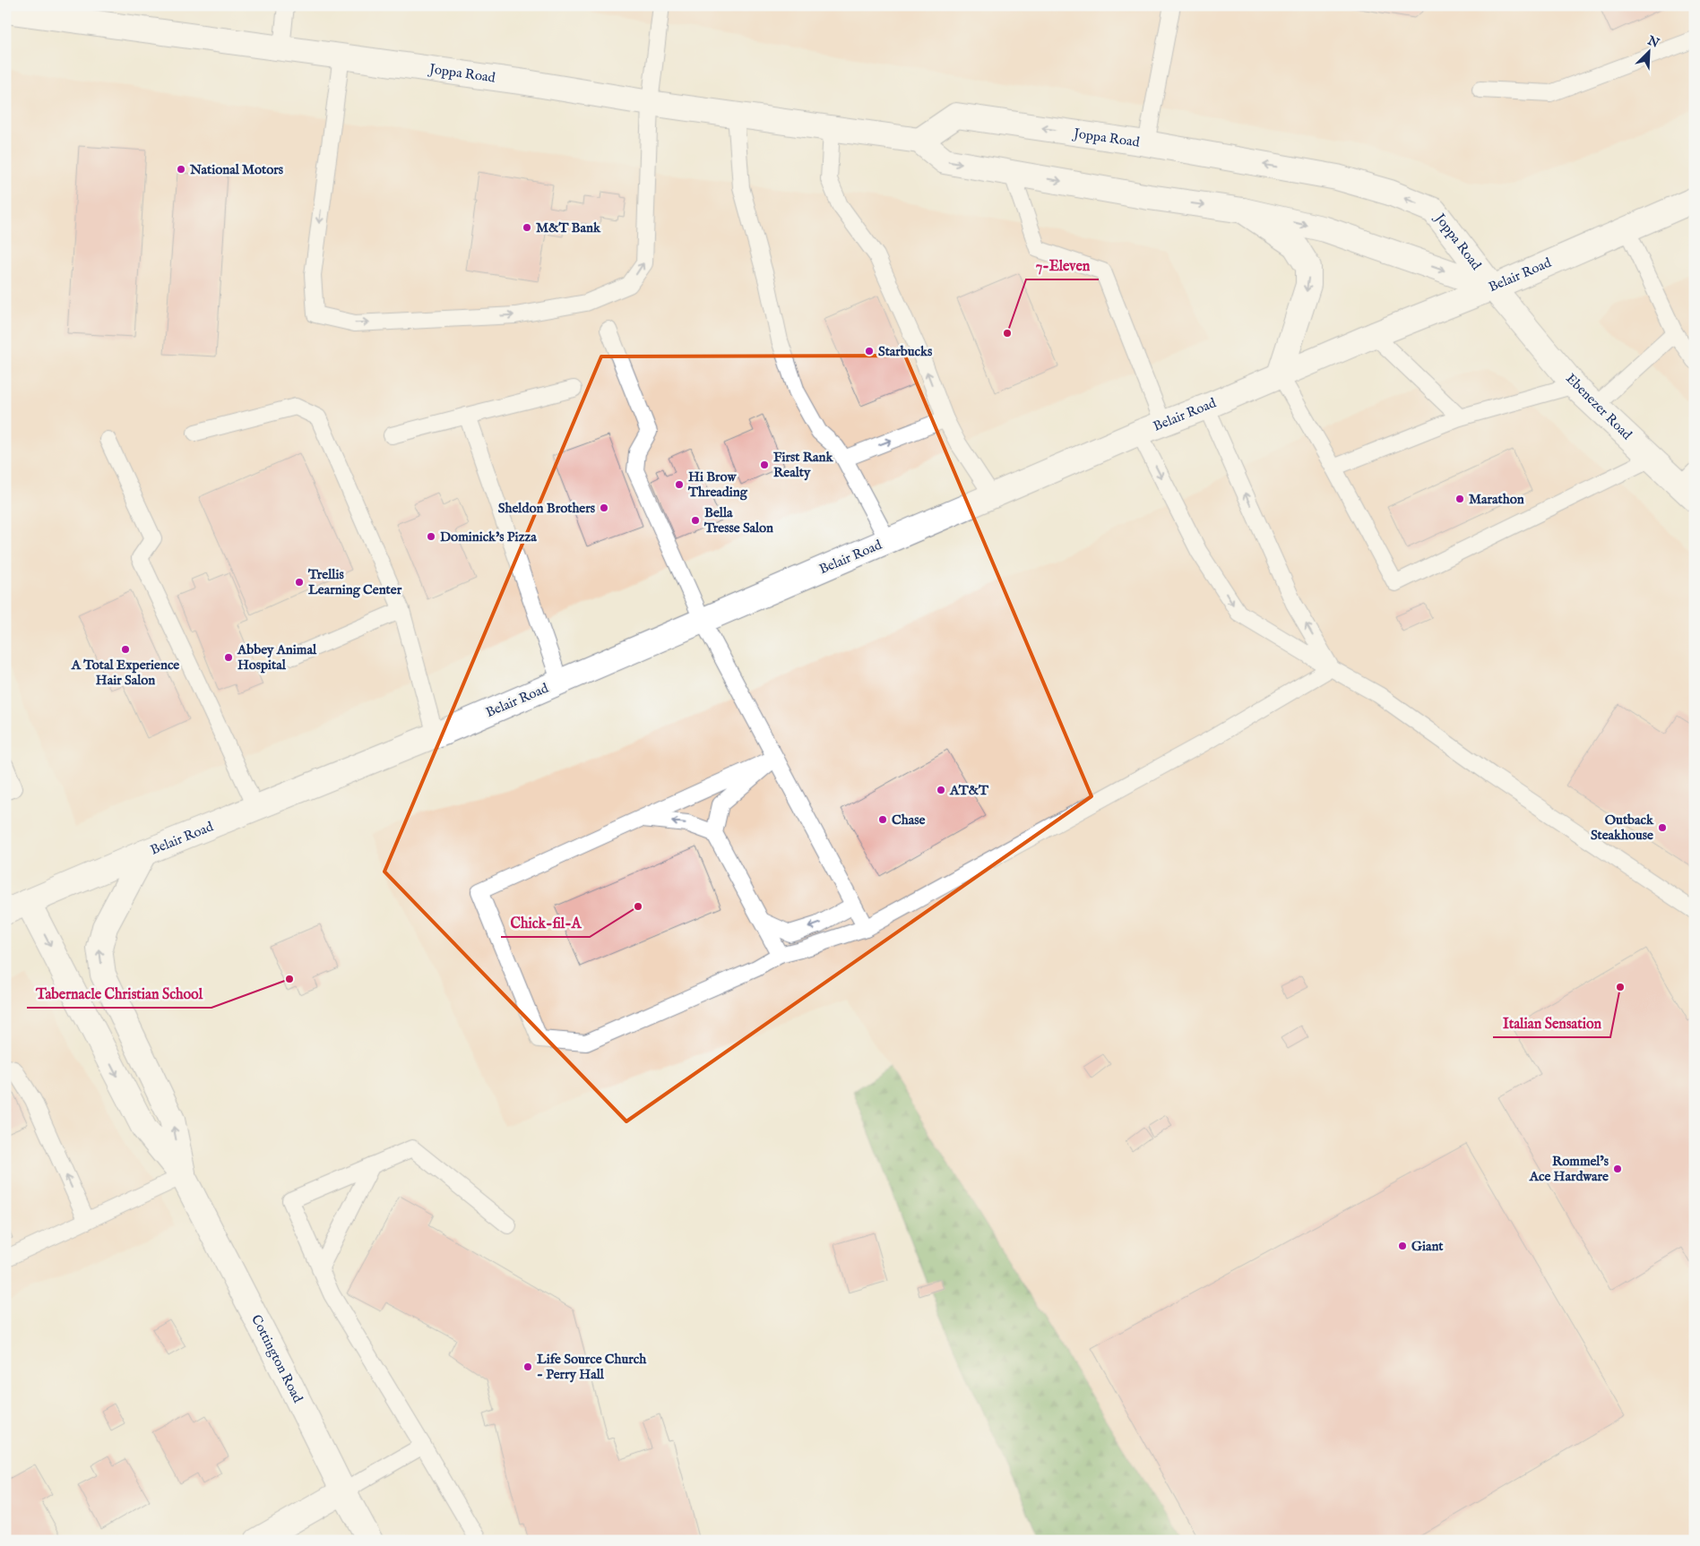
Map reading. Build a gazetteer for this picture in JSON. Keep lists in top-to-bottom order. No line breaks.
{"streets":{"main road":["Joppa Road","Belair Road","Ebenezer Road","Cottington Road"]},"crossings":[["Joppa Road","Belair Road"],["Joppa Road","Ebenezer Road"],["Belair Road","Ebenezer Road"],["Belair Road","Cottington Road"]],"places":["National Motors","M&T Bank","7-Eleven","Starbucks","First Rank Realty","Hi Brow Threading","Marathon","Sheldon Brothers","Bella Tresse Salon","Dominick's Pizza","Trellis Learning Center","A Total Experience Hair Salon","Abbey Animal Hospital","AT&T","Chase","Outback Steakhouse","Chick-fil-A","Tabernacle Christian School","Italian Sensation","Rommel’s Ace Hardware","Giant","Life Source Church - Perry Hall"],"north":"top right"}
